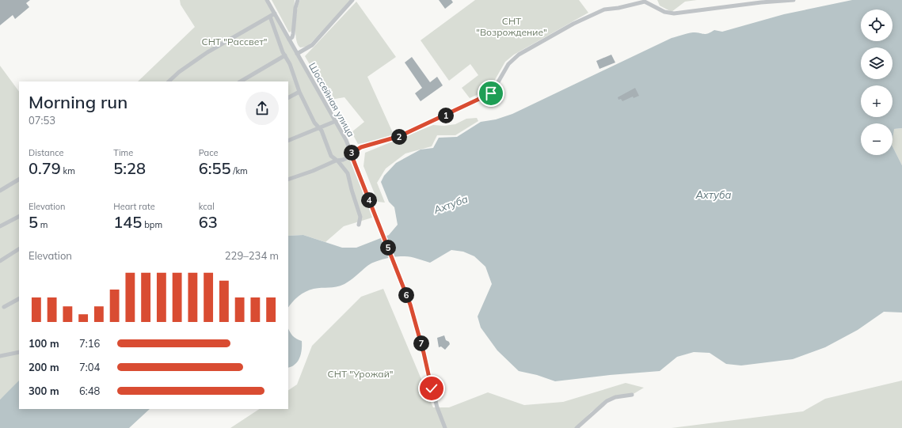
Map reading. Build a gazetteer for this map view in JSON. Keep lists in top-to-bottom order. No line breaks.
{"streets":{"street":["Шоссейная улица"]},"water":["Ахтуба"],"parks":["СНТ \"Возрождение\"","СНТ \"Рассвет\"","СНТ \"Урожай\""],"page":{"map_buttons":["+","−"],"heading":["Morning run","07:53"],"pins":["1","2","3","4","5","6","7"],"stats":[["Distance","0.79 km"],["Time","5:28"],["Pace","6:55 /km"],["Elevation","5 m"],["Heart rate","145 bpm"],["kcal","63"]],"chart":["Elevation","229–234 m"],"list":[{"name":"100 m","note":"7:16"},{"name":"200 m","note":"7:04"},{"name":"300 m","note":"6:48"}]}}
